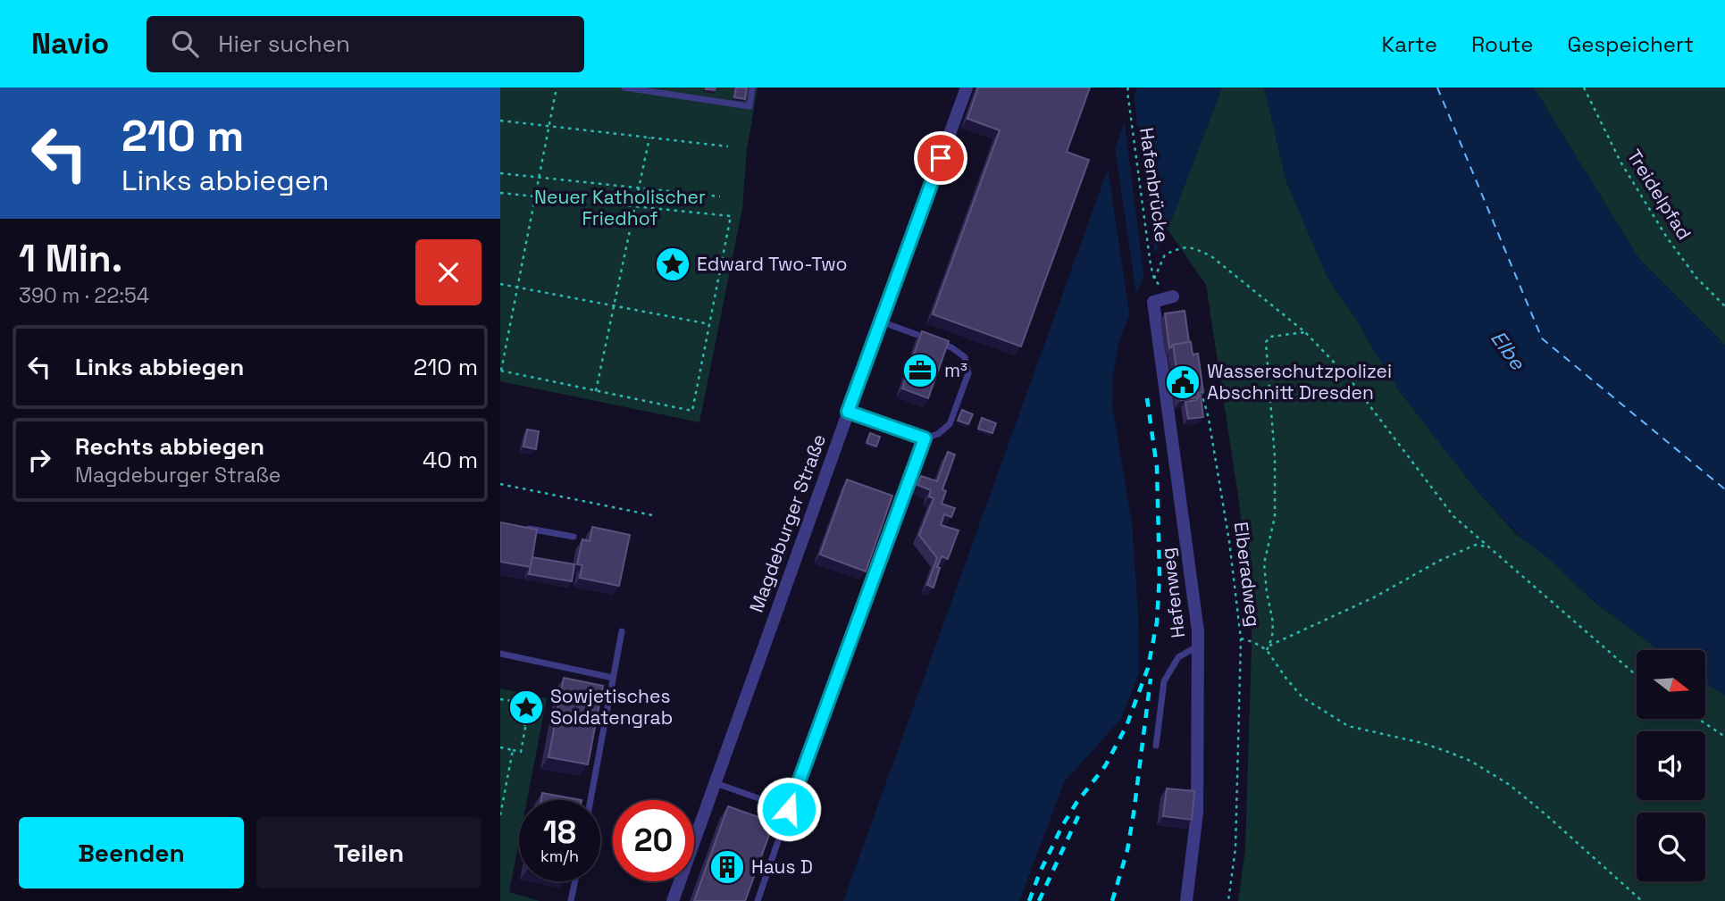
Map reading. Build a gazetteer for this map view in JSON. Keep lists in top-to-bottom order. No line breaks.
{"streets":{"street":["Magdeburger Straße","Hafenweg"],"path":["Hafenbrücke","Treidelpfad","Elberadweg"]},"water":["Elbe"],"parks":["Neuer Katholischer Friedhof"],"places":{"place":["Edward Two-Two","Sowjetisches Soldatengrab"],"office":["m³"],"public building":["Wasserschutzpolizei Abschnitt Dresden"],"building":["Haus D"]},"north":"right","page":{"header":"Navio","search":"Hier suchen","nav":["Karte","Route","Gespeichert"],"turn":["210 m","Links abbiegen"],"heading":["1 Min.","390 m · 22:54"],"list":[{"name":"Links abbiegen","value":"210 m"},{"name":"Rechts abbiegen","note":"Magdeburger Straße","value":"40 m"}],"speed":"18 km/h","limit":"20","buttons":["Beenden","Teilen"]}}
